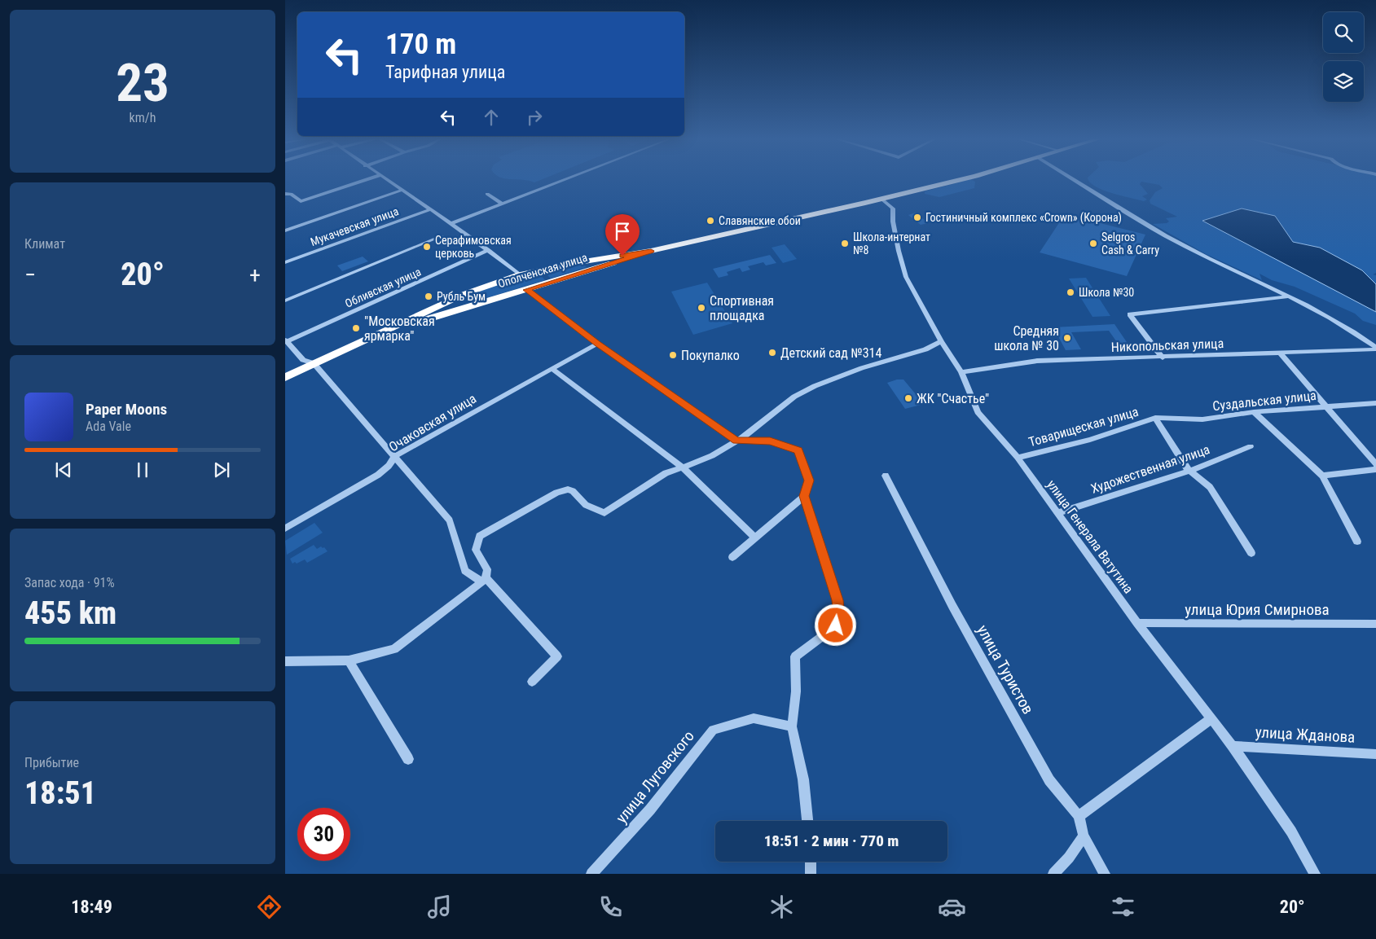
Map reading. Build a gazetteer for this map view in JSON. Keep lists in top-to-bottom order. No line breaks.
{"streets":{"highway":["Ополченская улица"],"street":["Мукачевская улица","Обливская улица","Никопольская улица","Суздальская улица","Очаковская улица","Товарищеская улица","Художественная улица","улица Генерала Ватутина","улица Юрия Смирнова","улица Туристов","улица Жданова","улица Луговского"]},"crossings":[["Никопольская улица","улица Генерала Ватутина"],["Суздальская улица","Товарищеская улица"],["Товарищеская улица","улица Генерала Ватутина"],["Художественная улица","улица Генерала Ватутина"],["улица Генерала Ватутина","улица Юрия Смирнова"],["улица Генерала Ватутина","улица Жданова"]],"places":["Гостиничный комплекс «Crown» (Корона)","Славянские обои","Школа-интернат №8","Selgros Cash & Carry","Серафимовская церковь","Школа №30","Рубль Бум","Спортивная площадка","\"Московская ярмарка\"","Средняя школа № 30","Детский сад №314","Покупалко","ЖК \"Счастье\""],"page":{"tile":[["23","km/h"],"Климат",["Запас хода · 91%","455 km"],["Прибытие","18:51"]],"turn":["170 m","Тарифная улица"],"heat":["−","20°","+"],"song":["Paper Moons","Ada Vale"],"limit":"30","trip":"18:51 · 2 мин · 770 m","tabs":["18:49","20°"]}}
